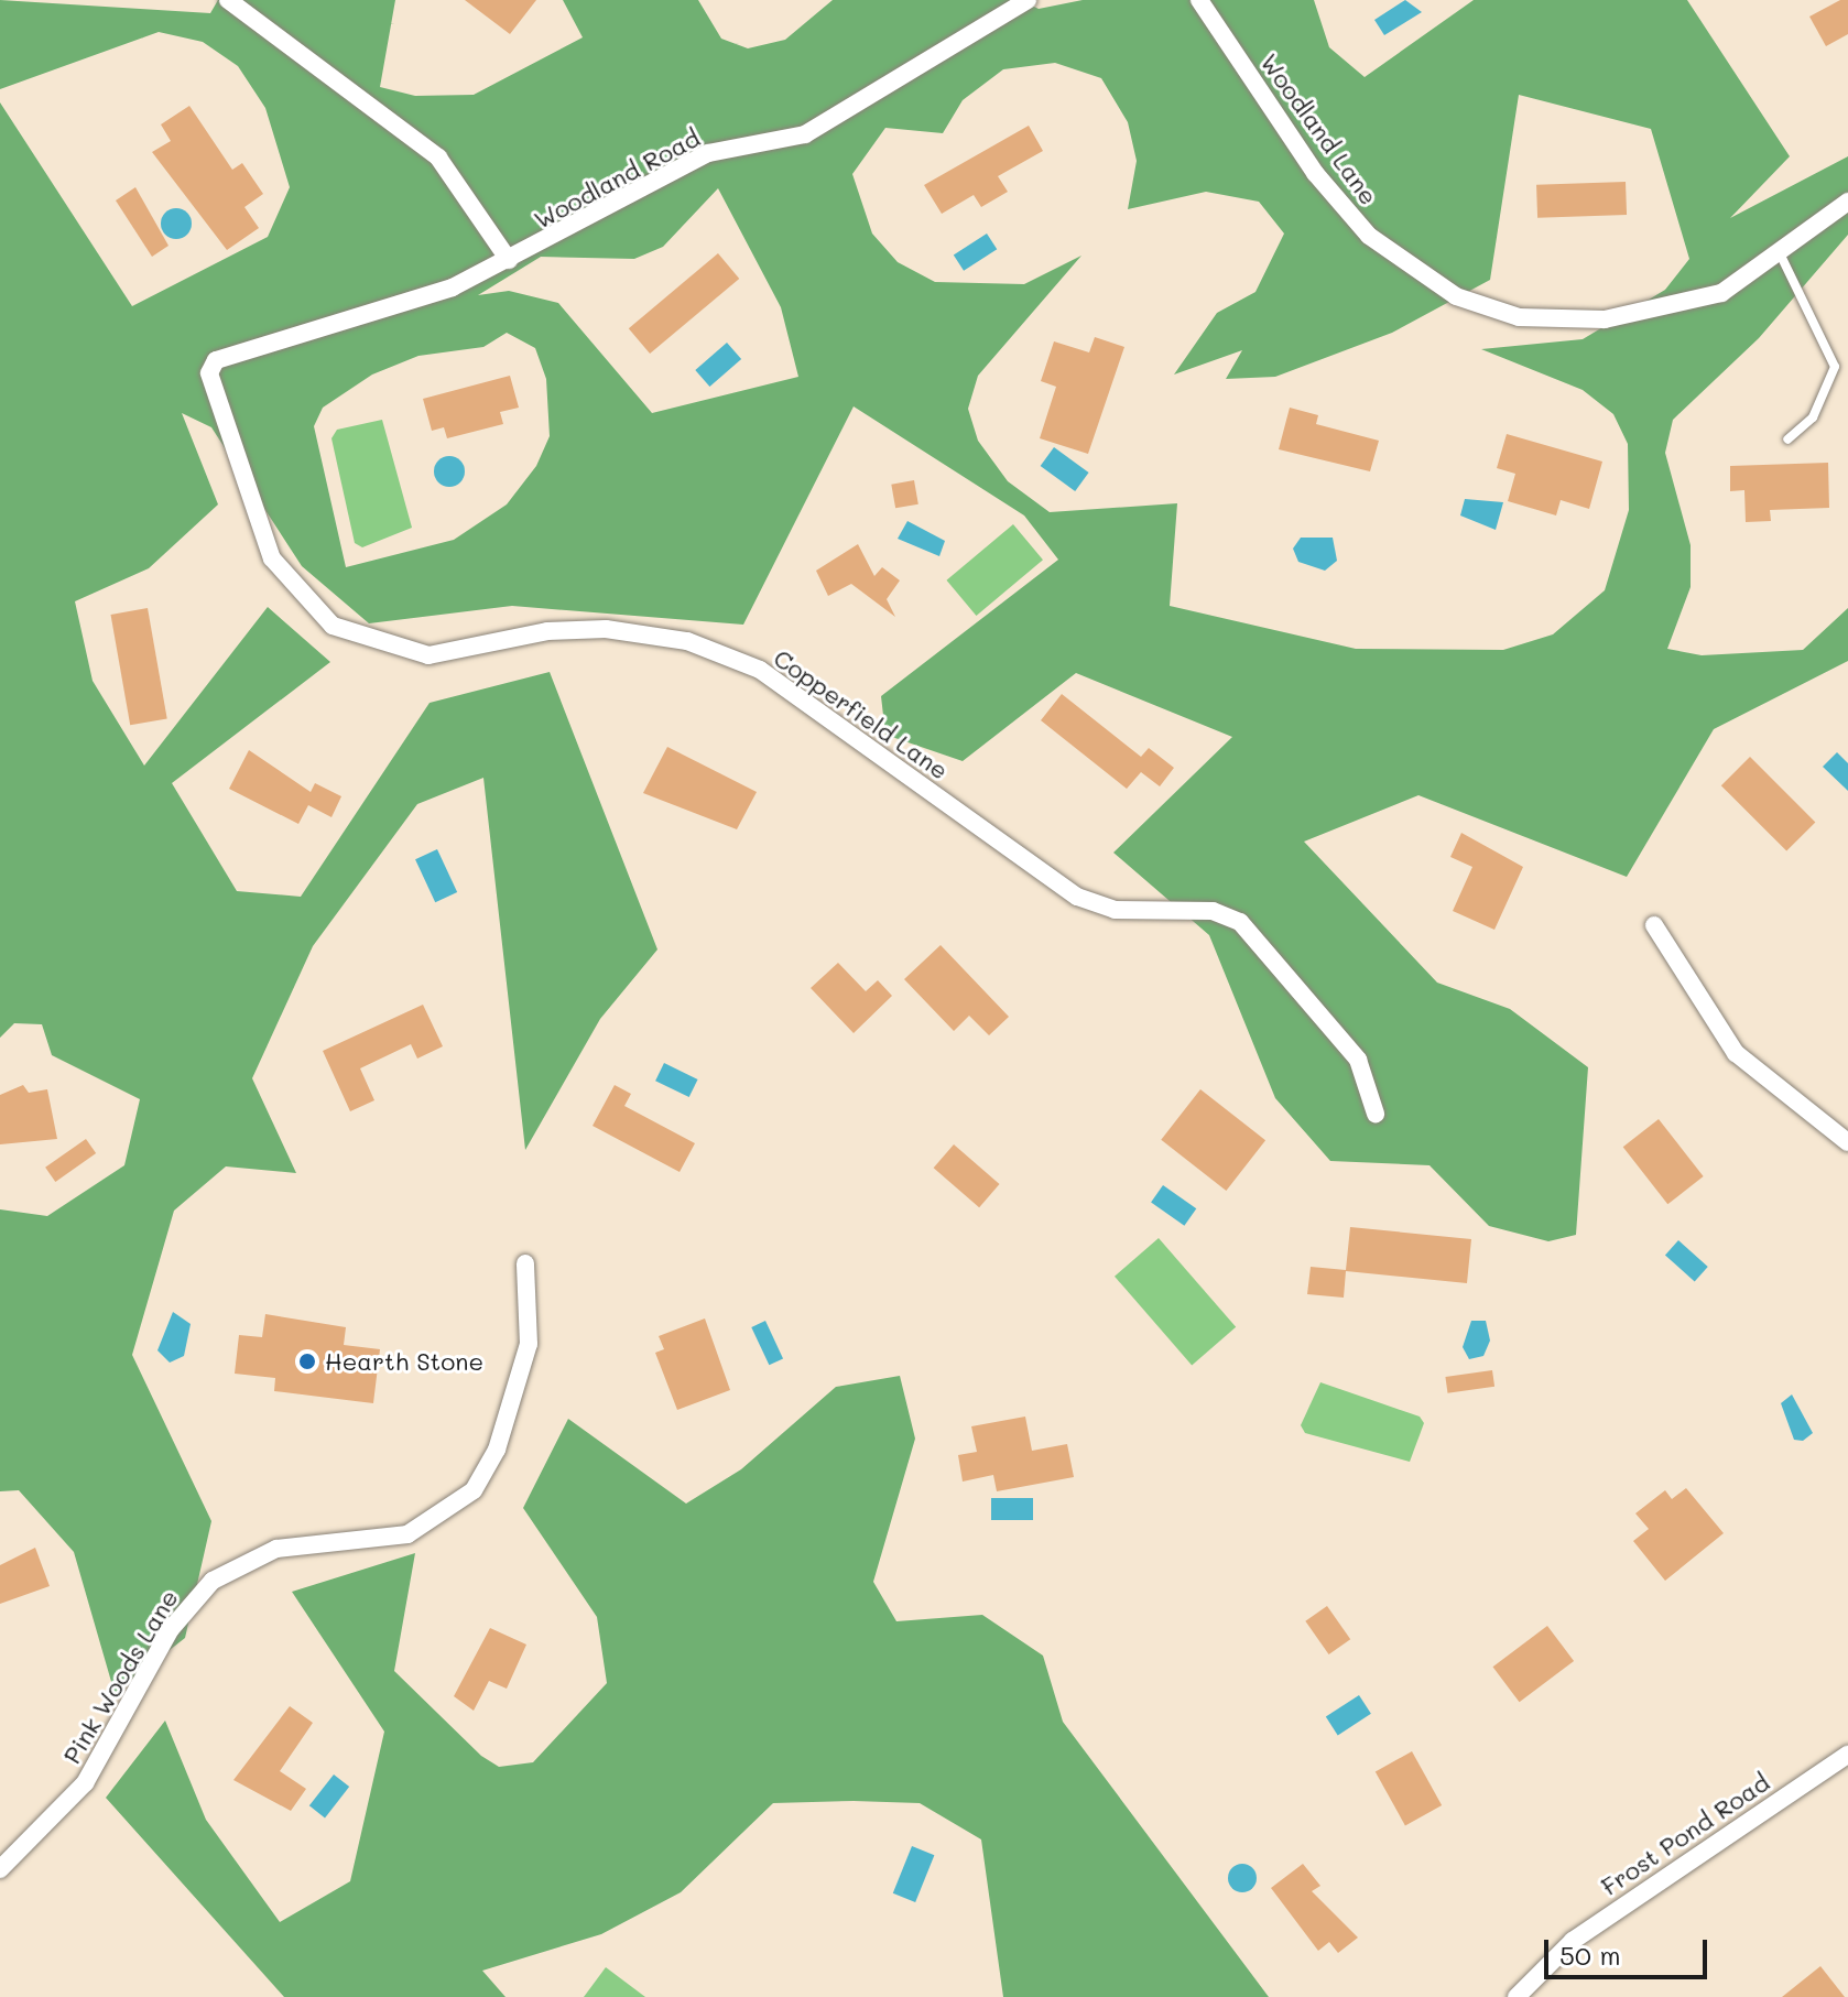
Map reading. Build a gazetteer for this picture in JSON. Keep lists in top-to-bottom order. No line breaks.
{"streets":{"street":["Woodland Lane","Woodland Road","Copperfield Lane","Pink Woods Lane","Frost Pond Road"]},"crossings":[["Woodland Road","Copperfield Lane"]],"places":["Hearth Stone"],"scale_bar":"50 m"}
